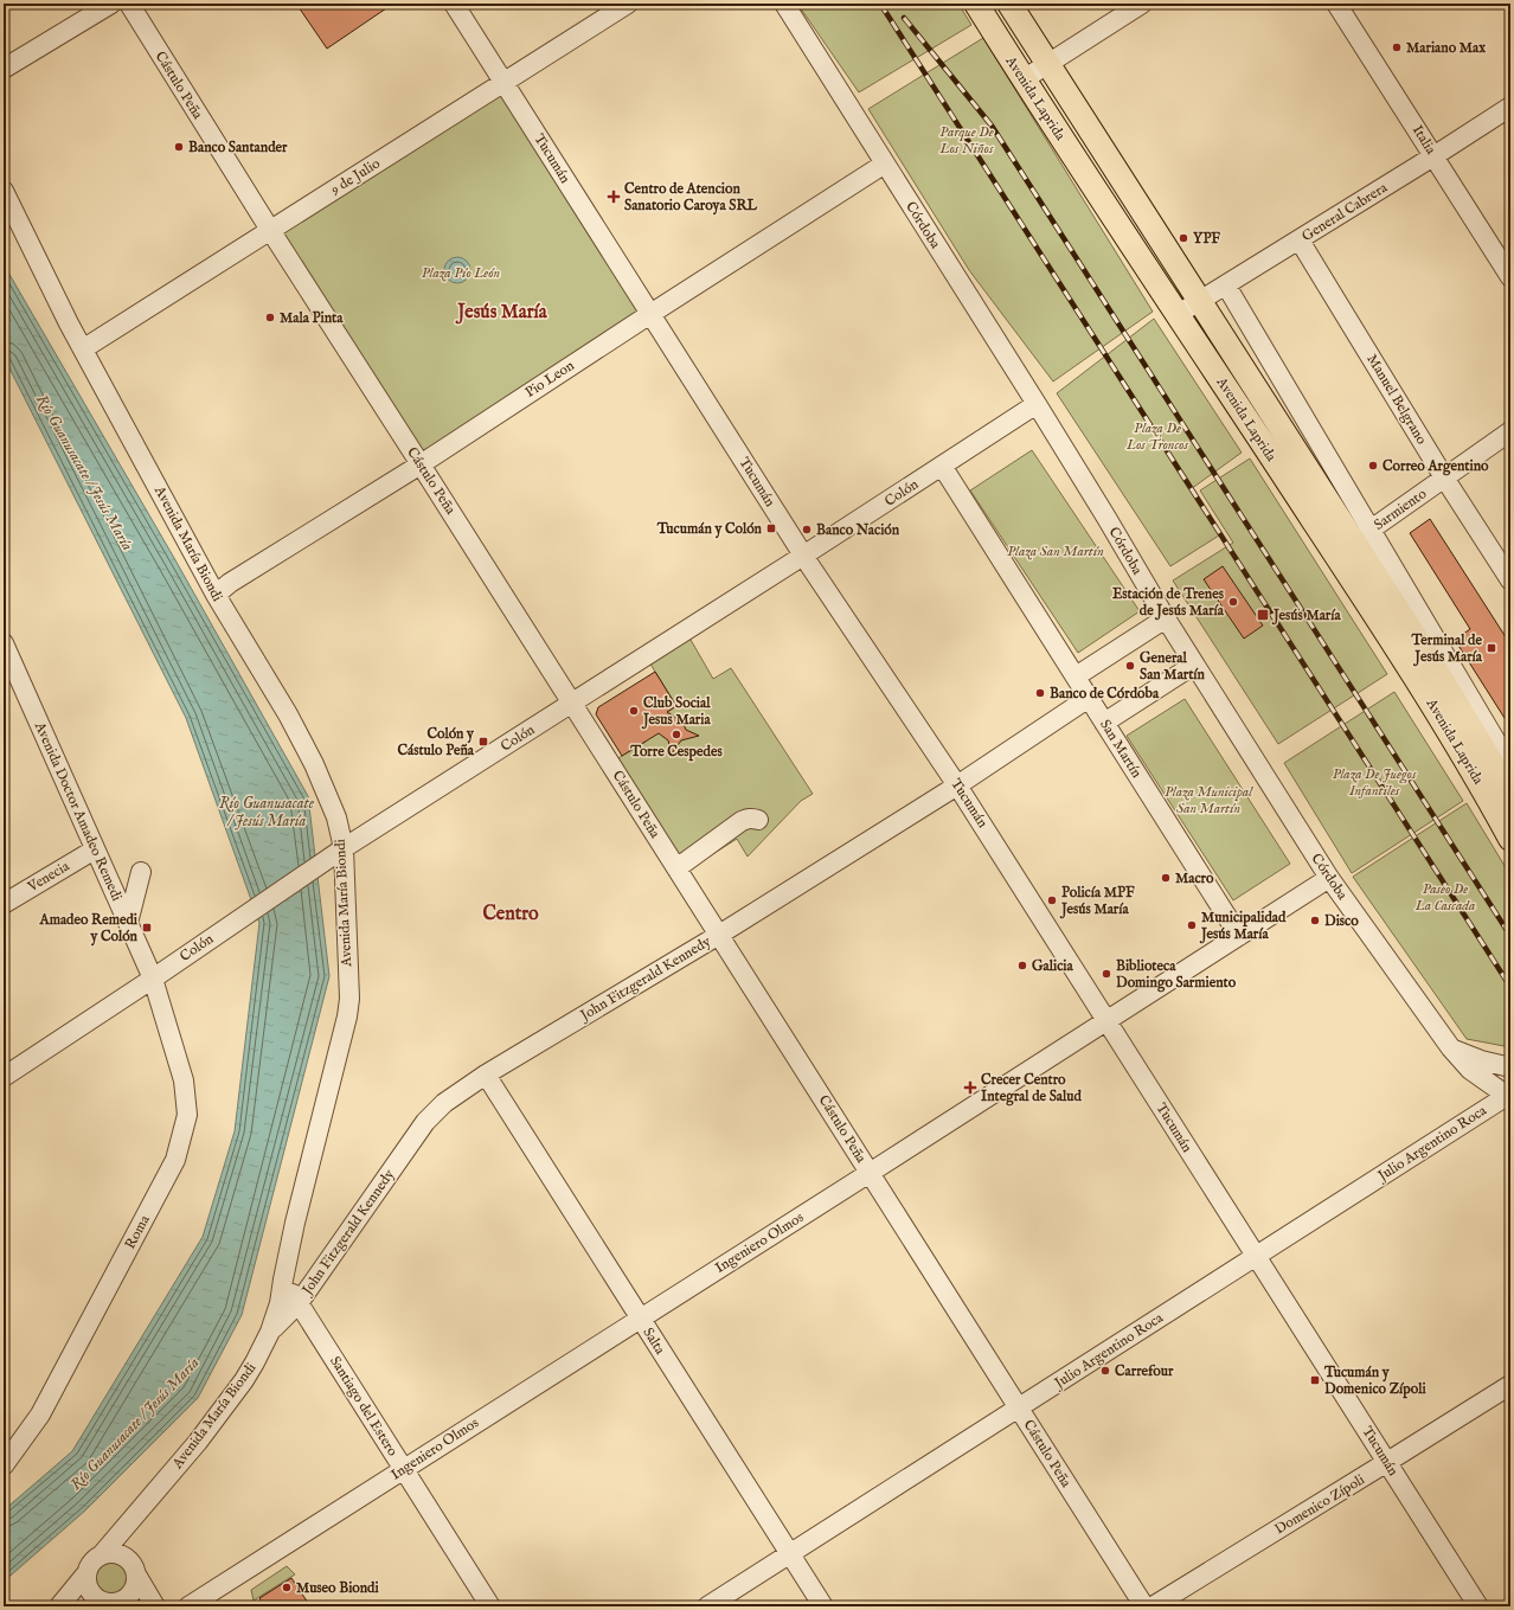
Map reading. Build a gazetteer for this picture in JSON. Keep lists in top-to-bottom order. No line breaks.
{"streets":{"main road":["Avenida Laprida"],"street":["Cástulo Peña","Italia","Tucumán","9 de Julio","General Cabrera","Córdoba","Pio Leon","Manuel Belgrano","Colón","Sarmiento","Avenida María Biondi","San Martín","Avenida Doctor Amadeo Remedi","Venecia","John Fitzgerald Kennedy","Julio Argentino Roca","Roma","Ingeniero Olmos","Salta","Santiago del Estero","Domenico Zípoli"]},"crossings":[["Cástulo Peña","9 de Julio"],["Cástulo Peña","Pio Leon"],["Cástulo Peña","Colón"],["Cástulo Peña","John Fitzgerald Kennedy"],["Cástulo Peña","Julio Argentino Roca"],["Cástulo Peña","Ingeniero Olmos"],["Avenida Laprida","General Cabrera"],["Avenida Laprida","Sarmiento"],["Italia","General Cabrera"],["Tucumán","9 de Julio"],["Tucumán","Pio Leon"],["Tucumán","Colón"],["Tucumán","John Fitzgerald Kennedy"],["Tucumán","Julio Argentino Roca"],["Tucumán","Ingeniero Olmos"],["Tucumán","Domenico Zípoli"],["9 de Julio","Avenida María Biondi"],["General Cabrera","Manuel Belgrano"],["Córdoba","Pio Leon"],["Córdoba","Colón"],["Córdoba","Julio Argentino Roca"],["Córdoba","Ingeniero Olmos"],["Pio Leon","Avenida María Biondi"],["Manuel Belgrano","Sarmiento"],["Colón","Avenida María Biondi"],["Colón","San Martín"],["Colón","Avenida Doctor Amadeo Remedi"],["Colón","Roma"],["Avenida María Biondi","John Fitzgerald Kennedy"],["Avenida María Biondi","Santiago del Estero"],["San Martín","John Fitzgerald Kennedy"],["San Martín","Ingeniero Olmos"],["Avenida Doctor Amadeo Remedi","Venecia"],["Avenida Doctor Amadeo Remedi","Roma"],["John Fitzgerald Kennedy","Salta"],["John Fitzgerald Kennedy","Santiago del Estero"],["Julio Argentino Roca","Salta"],["Ingeniero Olmos","Salta"],["Ingeniero Olmos","Santiago del Estero"]],"districts":["Jesús María","Centro"],"water":["Río Guanusacate / Jesús María"],"parks":["Parque De Los Niños","Plaza Pío León","Plaza De Los Troncos","Plaza San Martín","Plaza De Juegos Infantiles","Plaza Municipal San Martín","Paseo De La Cascada"],"places":{"other":["Mariano Max","Banco Santander","YPF","Mala Pinta","Correo Argentino","Banco Nación","Estación de Trenes de Jesús María","General San Martín","Banco de Córdoba","Club Social Jesus Maria","Torre Cespedes","Macro","Policía MPF Jesús María","Disco","Municipalidad Jesús María","Galicia","Biblioteca Domingo Sarmiento","Carrefour","Museo Biondi"],"health":["Centro de Atencion Sanatorio Caroya SRL","Crecer Centro Integral de Salud"],"transit":["Tucumán y Colón","Jesús María","Terminal de Jesús María","Colón y Cástulo Peña","Amadeo Remedi y Colón","Tucumán y Domenico Zípoli"]}}
